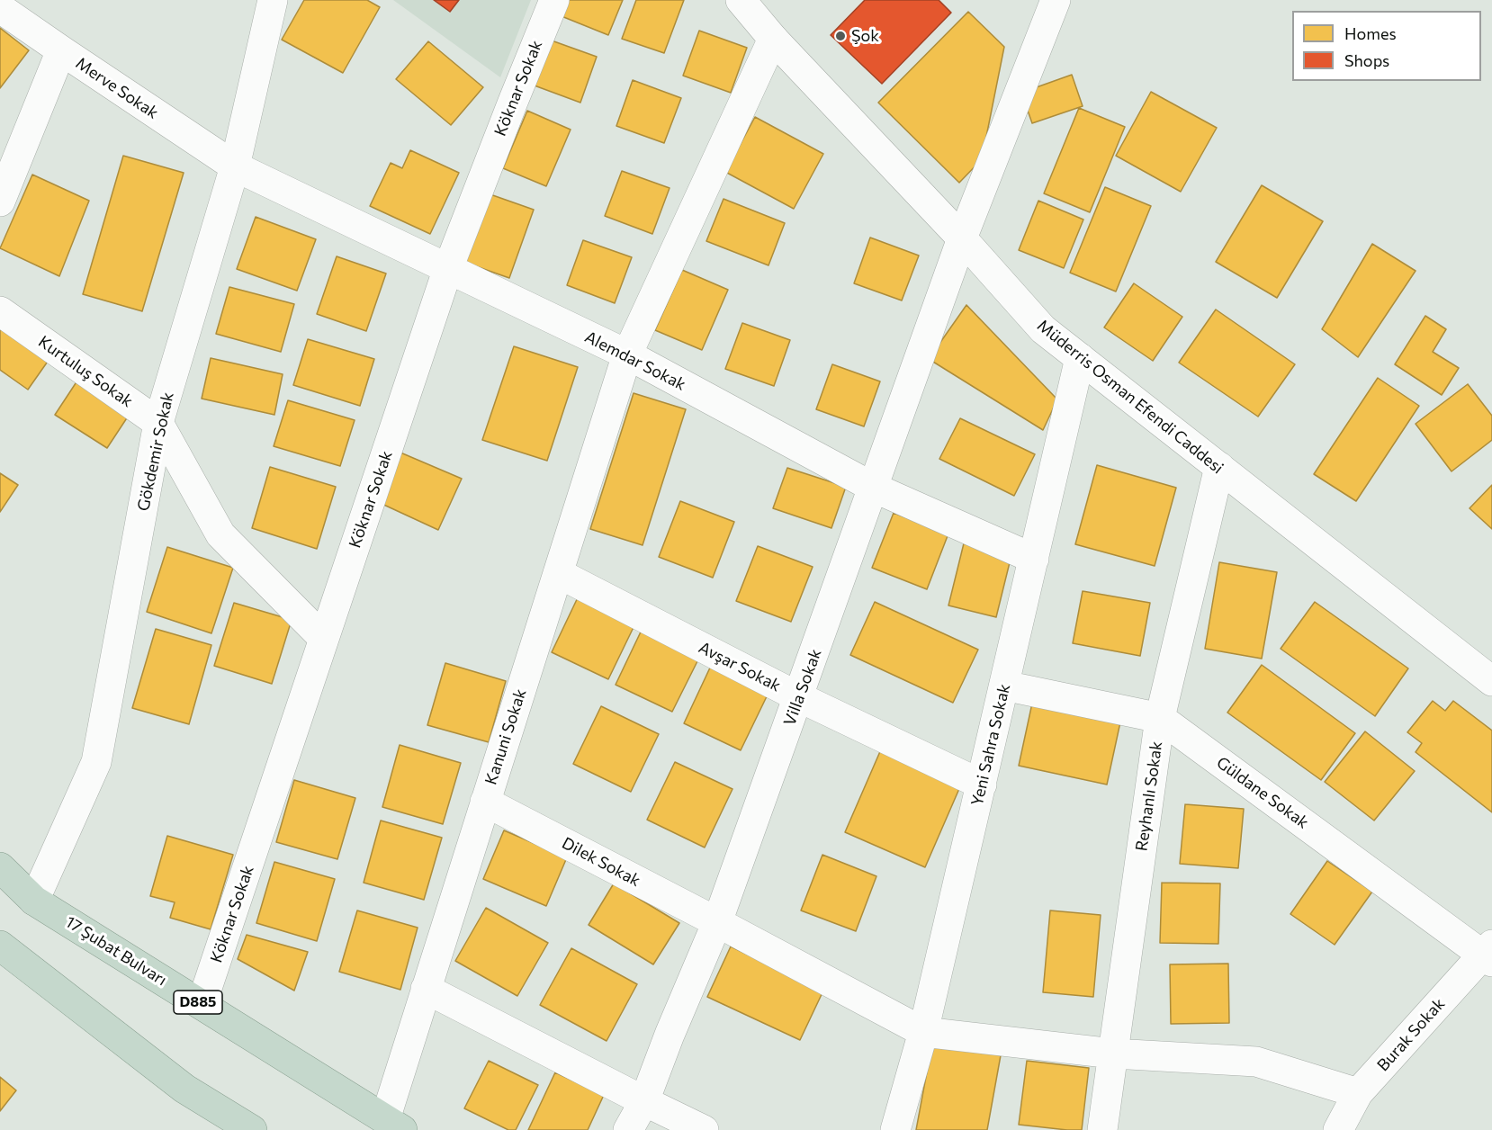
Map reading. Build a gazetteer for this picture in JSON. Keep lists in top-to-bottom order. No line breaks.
{"streets":{"highway":["17 Şubat Bulvarı","D885"],"street":["Merve Sokak","Köknar Sokak","Alemdar Sokak","Kurtuluş Sokak","Müderris Osman Efendi Caddesi","Gökdemir Sokak","Avşar Sokak","Villa Sokak","Kanuni Sokak","Yeni Sahra Sokak","Güldane Sokak","Reyhanlı Sokak","Dilek Sokak","Burak Sokak"]},"crossings":[["Merve Sokak","Alemdar Sokak"],["Merve Sokak","Gökdemir Sokak"],["Köknar Sokak","Alemdar Sokak"],["Köknar Sokak","Kurtuluş Sokak"],["Köknar Sokak","17 Şubat Bulvarı"],["Alemdar Sokak","Gökdemir Sokak"],["Alemdar Sokak","Villa Sokak"],["Alemdar Sokak","Kanuni Sokak"],["Alemdar Sokak","Yeni Sahra Sokak"],["Kurtuluş Sokak","Gökdemir Sokak"],["Müderris Osman Efendi Caddesi","Villa Sokak"],["Müderris Osman Efendi Caddesi","Kanuni Sokak"],["Müderris Osman Efendi Caddesi","Yeni Sahra Sokak"],["Müderris Osman Efendi Caddesi","Reyhanlı Sokak"],["Gökdemir Sokak","17 Şubat Bulvarı"],["Avşar Sokak","Villa Sokak"],["Avşar Sokak","Kanuni Sokak"],["Avşar Sokak","Yeni Sahra Sokak"],["Villa Sokak","Dilek Sokak"],["Kanuni Sokak","Dilek Sokak"],["Kanuni Sokak","17 Şubat Bulvarı"],["Yeni Sahra Sokak","Güldane Sokak"],["Yeni Sahra Sokak","Dilek Sokak"],["Güldane Sokak","Reyhanlı Sokak"],["Güldane Sokak","Burak Sokak"]],"places":["Şok"],"legend":["Homes","Shops"]}
